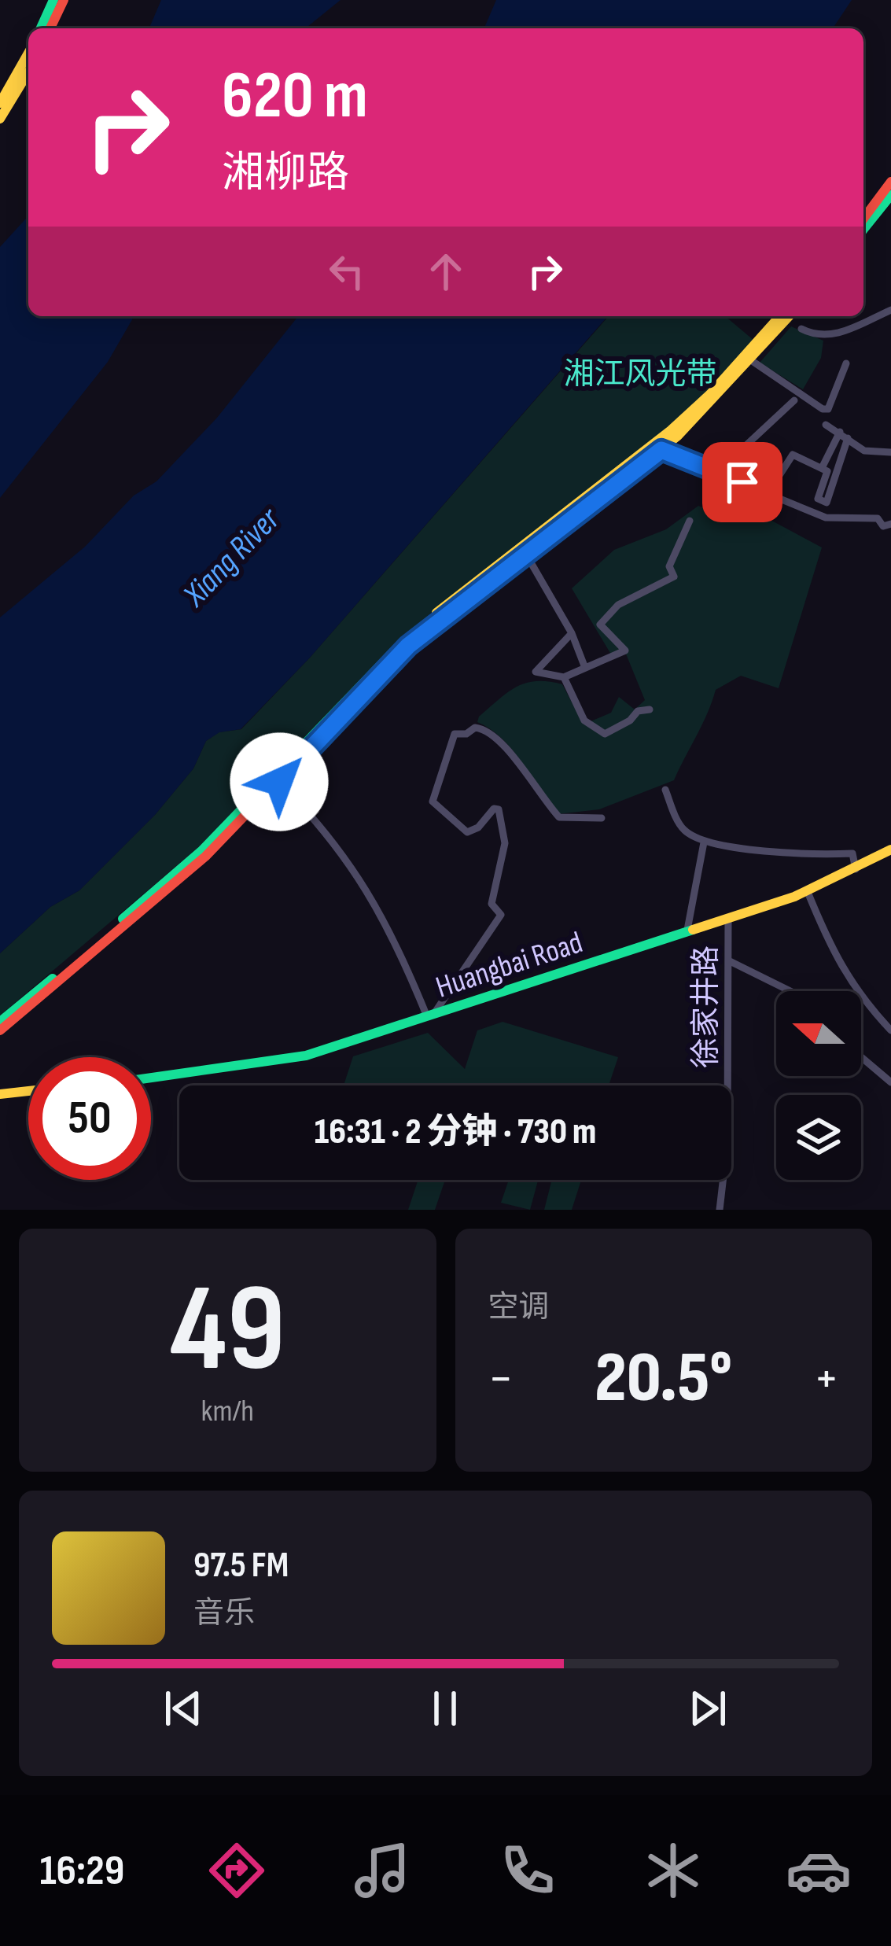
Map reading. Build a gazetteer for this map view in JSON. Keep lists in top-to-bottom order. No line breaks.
{"streets":{"main road":["Huangbai Road"],"street":["徐家井路"]},"crossings":[["Huangbai Road","徐家井路"]],"water":["Xiang River"],"parks":["湘江风光带"],"north":"left","page":{"turn":["620 m","湘柳路"],"limit":"50","trip":"16:31 · 2 分钟 · 730 m","tile":[["49","km/h"],"空调"],"heat":["−","20.5°","+"],"song":["97.5 FM","音乐"],"tabs":"16:29"}}
